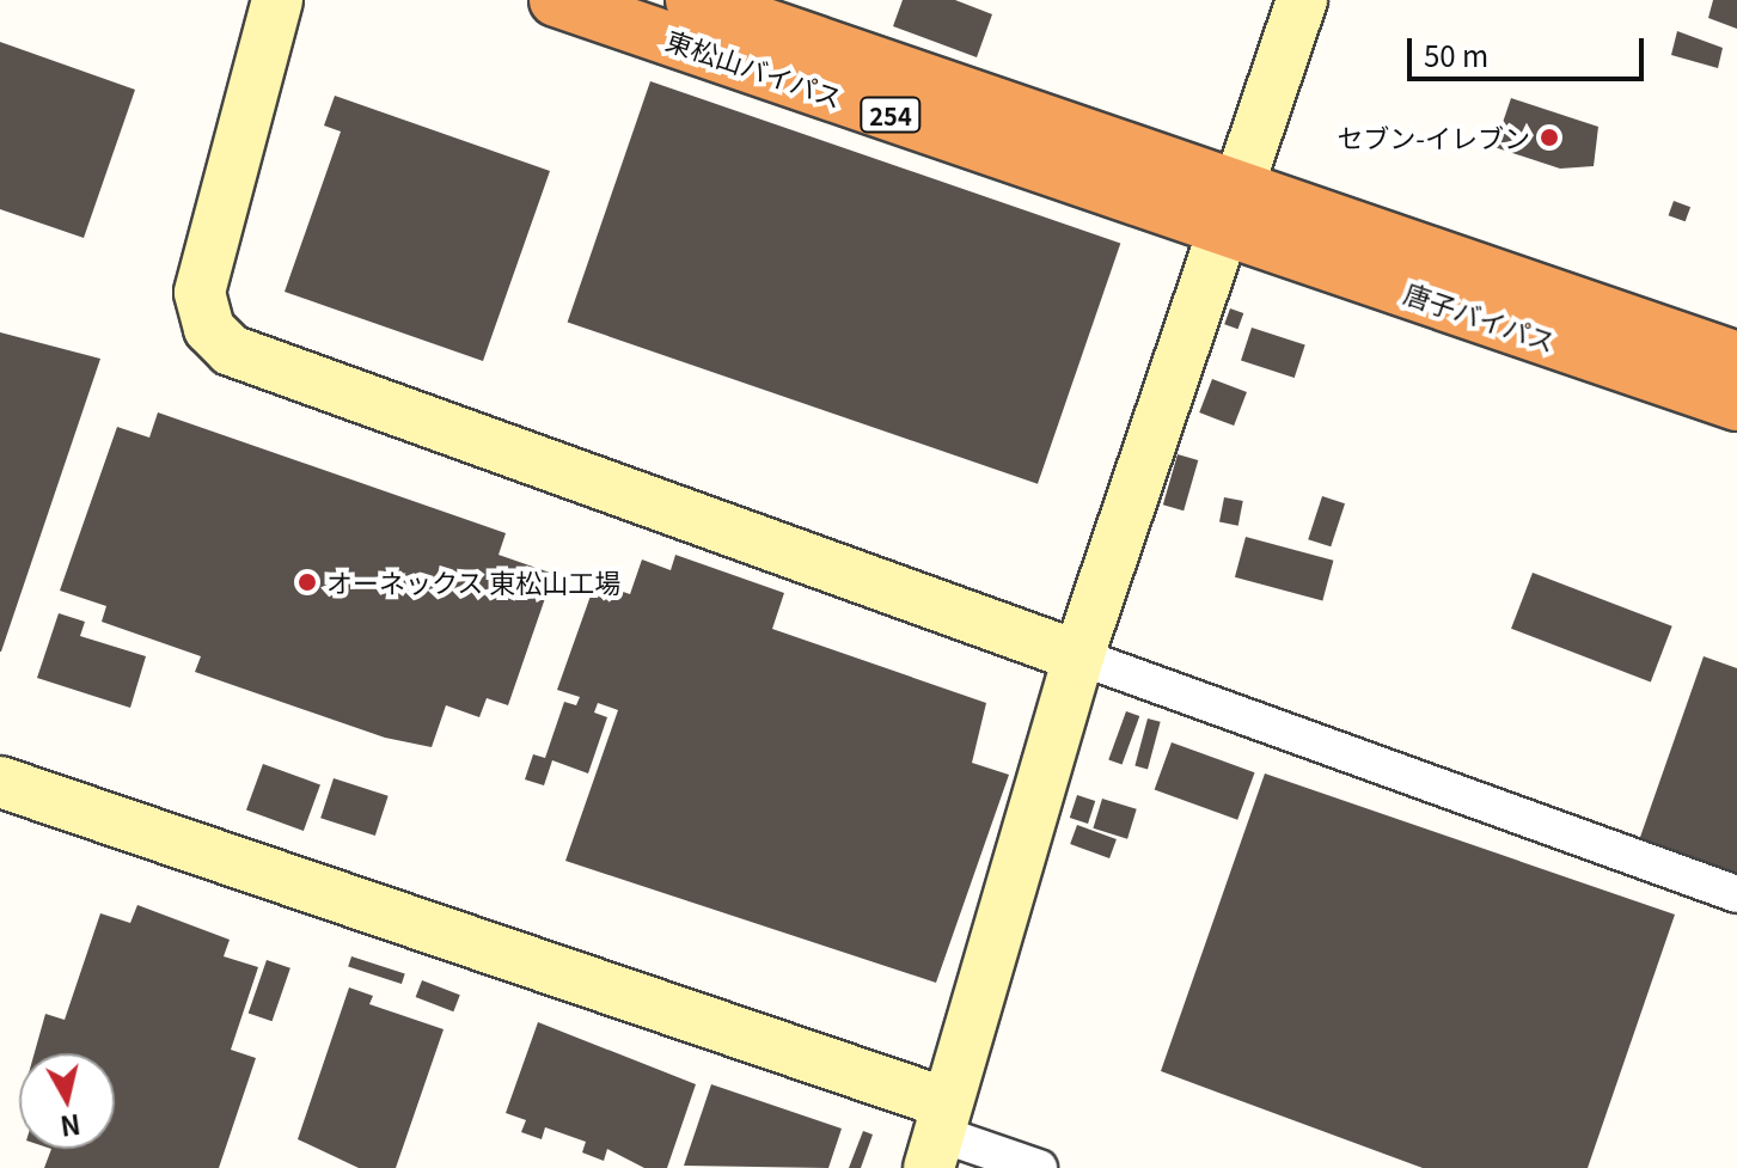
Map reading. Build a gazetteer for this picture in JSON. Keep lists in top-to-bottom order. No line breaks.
{"streets":{"highway":["東松山バイパス","254","唐子バイパス"]},"crossings":[["東松山バイパス","唐子バイパス"]],"places":["セブン-イレブン","オーネックス 東松山工場"],"scale_bar":"50 m","north":"bottom"}
